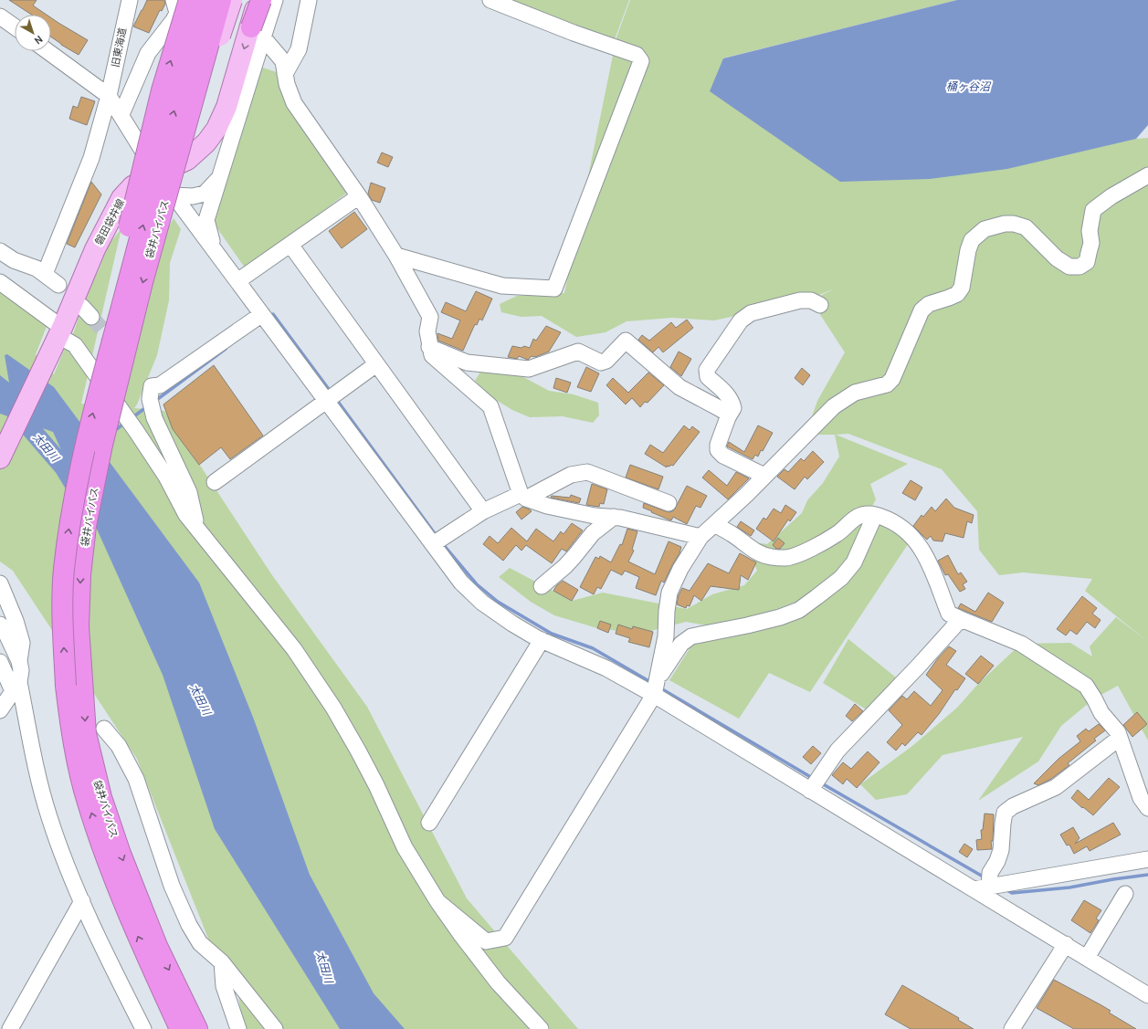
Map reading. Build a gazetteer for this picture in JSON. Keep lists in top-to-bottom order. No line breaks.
{"streets":{"highway":["袋井バイパス"],"main road":["磐田袋井線"],"street":["旧東海道"]},"water":["桶ヶ谷沼","太田川"],"north":"bottom right"}
